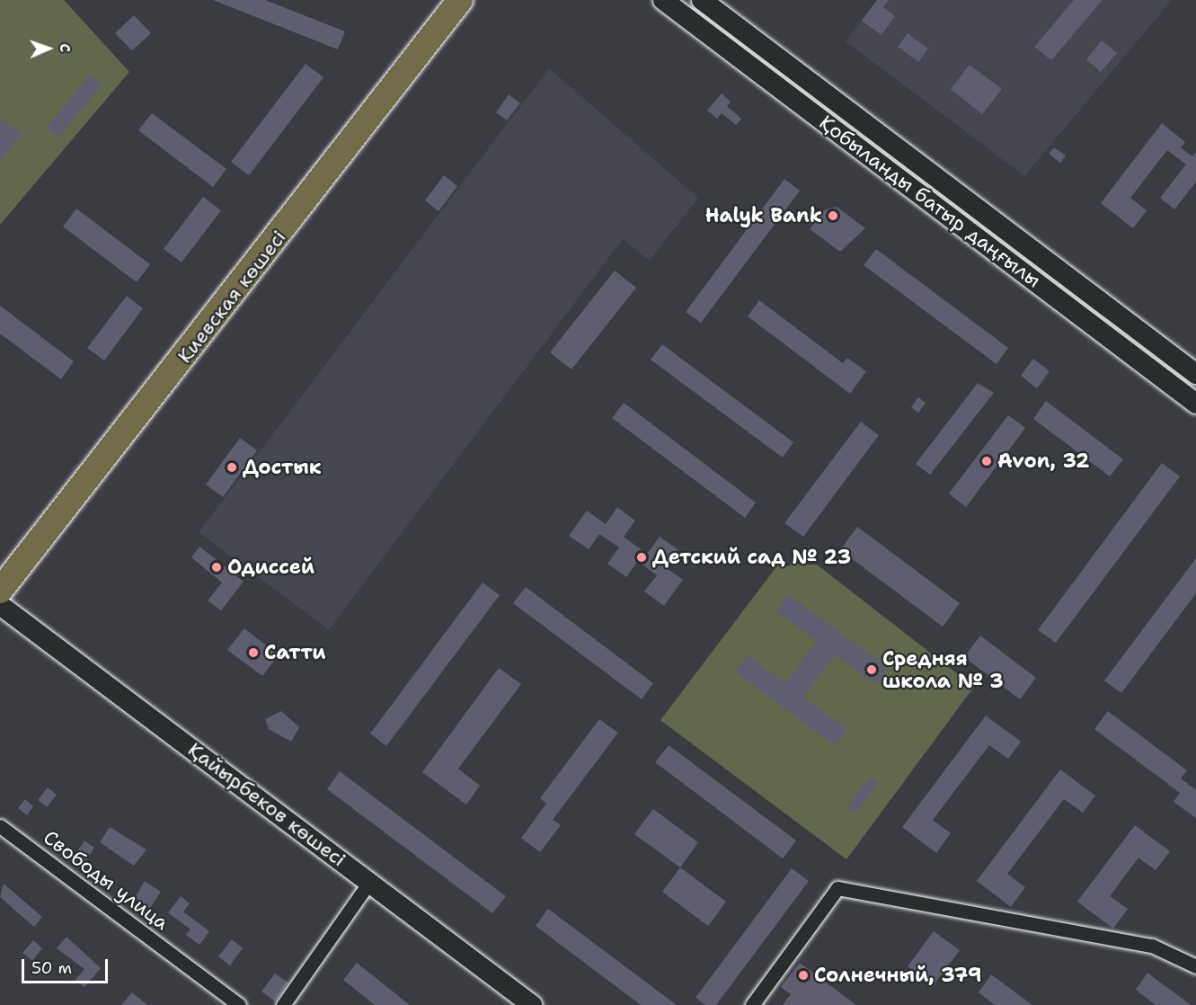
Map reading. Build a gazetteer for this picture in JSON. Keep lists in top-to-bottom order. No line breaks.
{"streets":{"highway":["Киевская көшесі"],"street":["Қобыланды батыр даңғылы","Қайырбеков көшесі","Свободы улица"]},"places":["Halyk Bank","Avon, 32","Достык","Детский сад № 23","Одиссей","Сатти","Средняя школа № 3","Солнечный, 379"],"scale_bar":"50 m","north":"right"}
